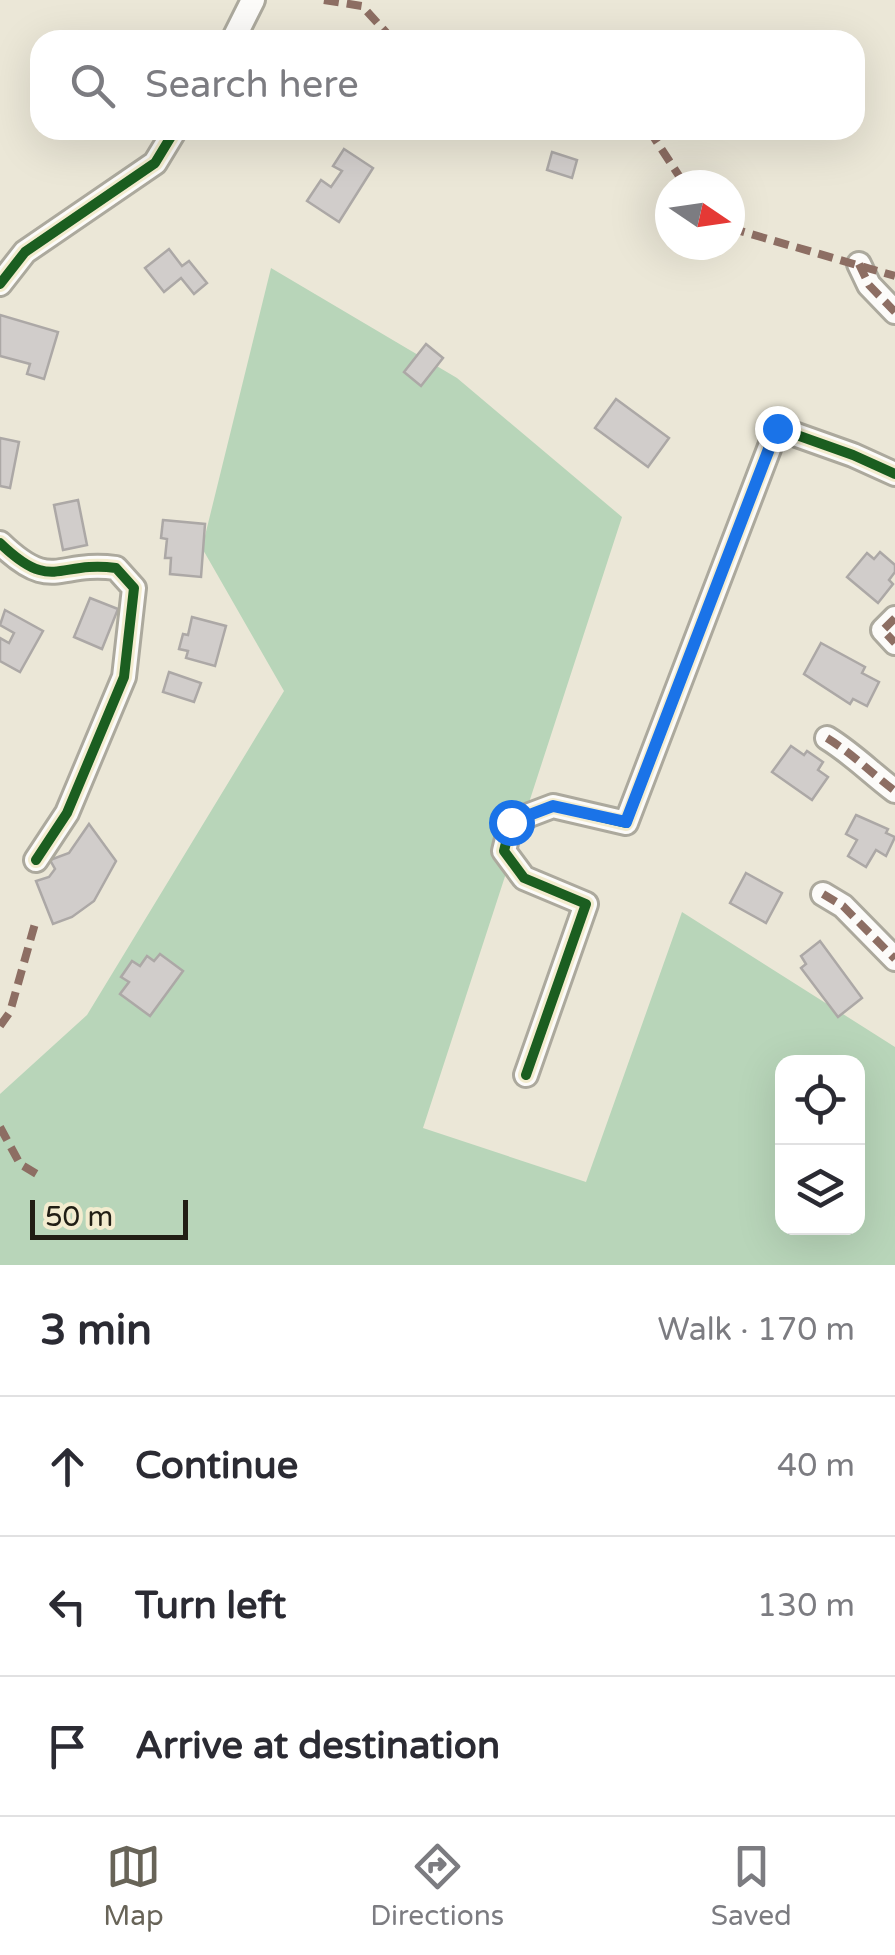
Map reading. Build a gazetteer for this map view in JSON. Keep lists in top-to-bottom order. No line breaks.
{"scale_bar":"50 m","north":"right","page":{"search":"Search here","scale":"50 m","heading":["3 min","Walk · 170 m"],"list":[["Continue","40 m"],["Turn left","130 m"],"Arrive at destination"],"nav":["Map","Directions","Saved"]}}
